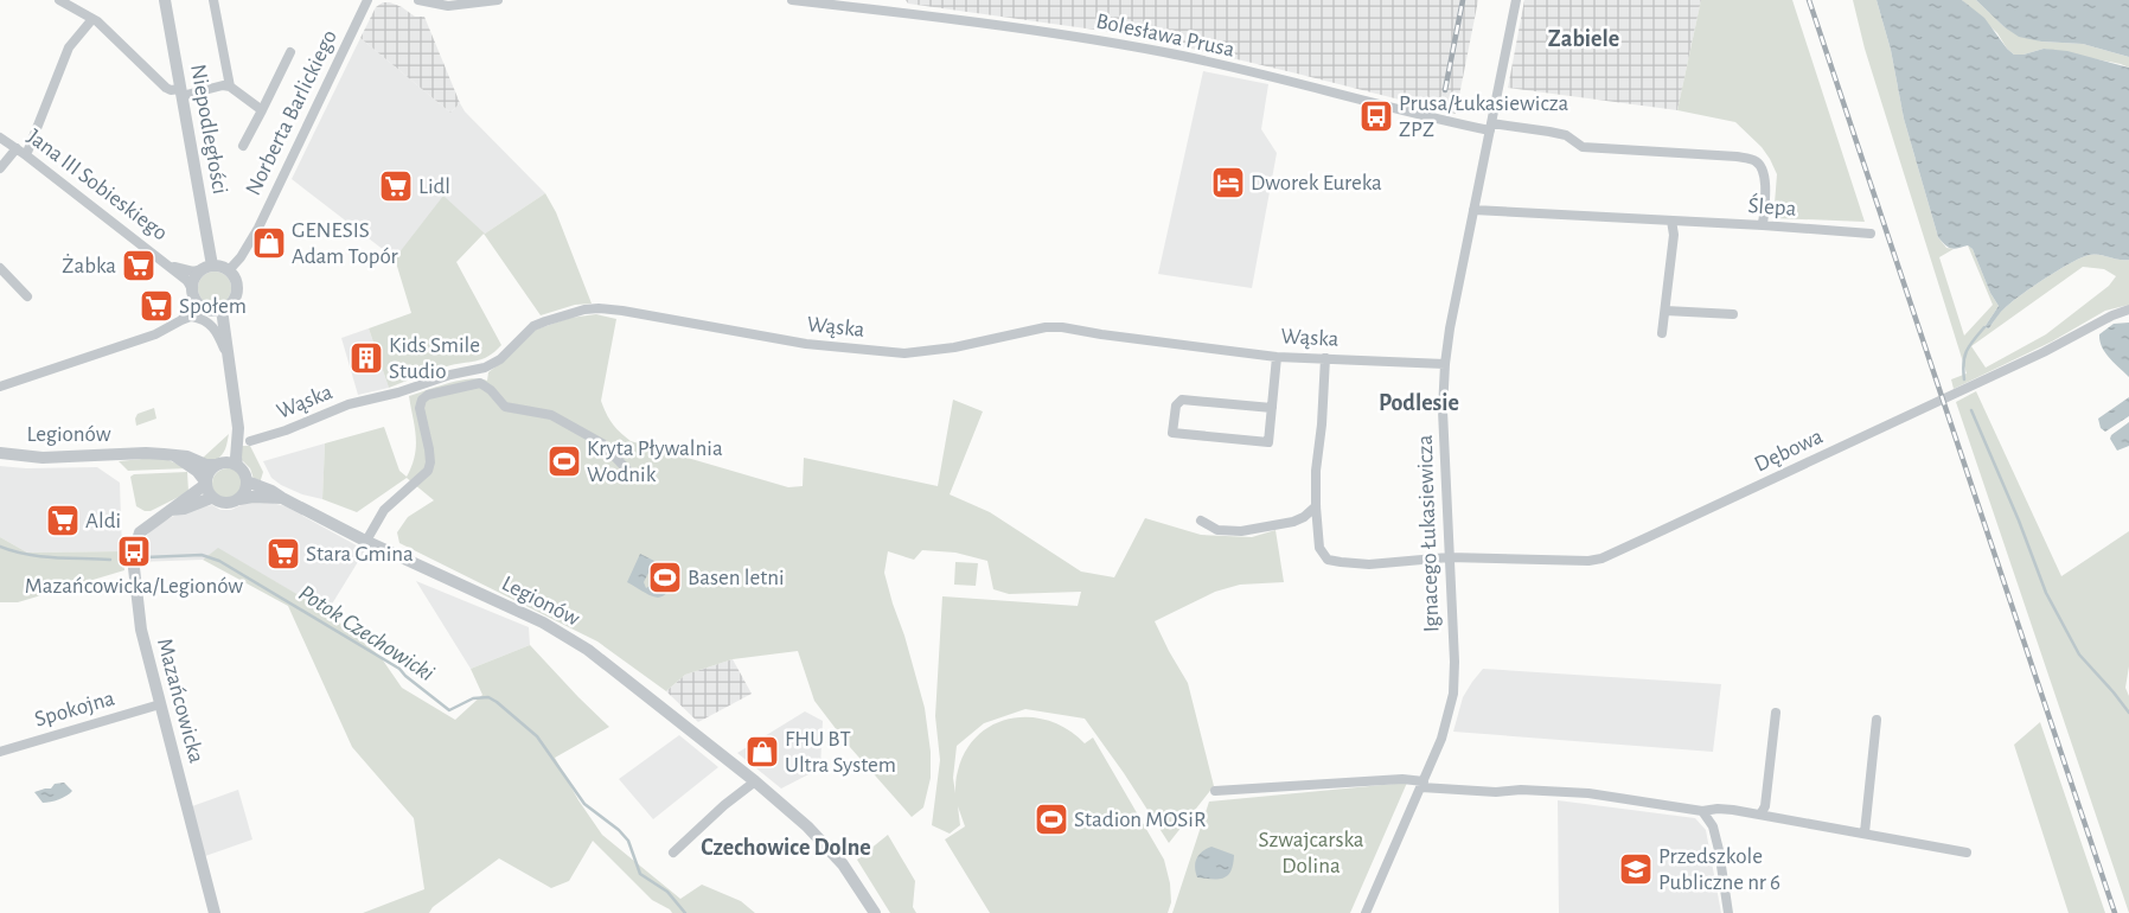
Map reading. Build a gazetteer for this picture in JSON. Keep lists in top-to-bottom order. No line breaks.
{"streets":{"street":["Bolesława Prusa","Norberta Barlickiego","Niepodległości","Jana III Sobieskiego","Ślepa","Wąska","Legionów","Dębowa","Ignacego Łukasiewicza","Mazańcowicka","Spokojna"]},"crossings":[["Bolesława Prusa","Ślepa"],["Bolesława Prusa","Ignacego Łukasiewicza"],["Norberta Barlickiego","Niepodległości"],["Norberta Barlickiego","Jana III Sobieskiego"],["Niepodległości","Jana III Sobieskiego"],["Ślepa","Ignacego Łukasiewicza"],["Wąska","Dębowa"],["Wąska","Ignacego Łukasiewicza"],["Legionów","Mazańcowicka"],["Dębowa","Ignacego Łukasiewicza"],["Mazańcowicka","Spokojna"]],"districts":["Zabiele","Podlesie","Czechowice Dolne"],"water":["Potok Czechowicki"],"parks":["Szwajcarska Dolina"],"places":{"bus stop":["Prusa/Łukasiewicza ZPZ","Mazańcowicka/Legionów"],"hotel":["Dworek Eureka"],"supermarket":["Lidl","Żabka","Społem","Aldi","Stara Gmina"],"shop":["GENESIS Adam Topór","FHU BT Ultra System"],"building":["Kids Smile Studio"],"sports":["Kryta Pływalnia Wodnik","Basen letni","Stadion MOSiR"],"school or university":["Przedszkole Publiczne nr 6"]}}
